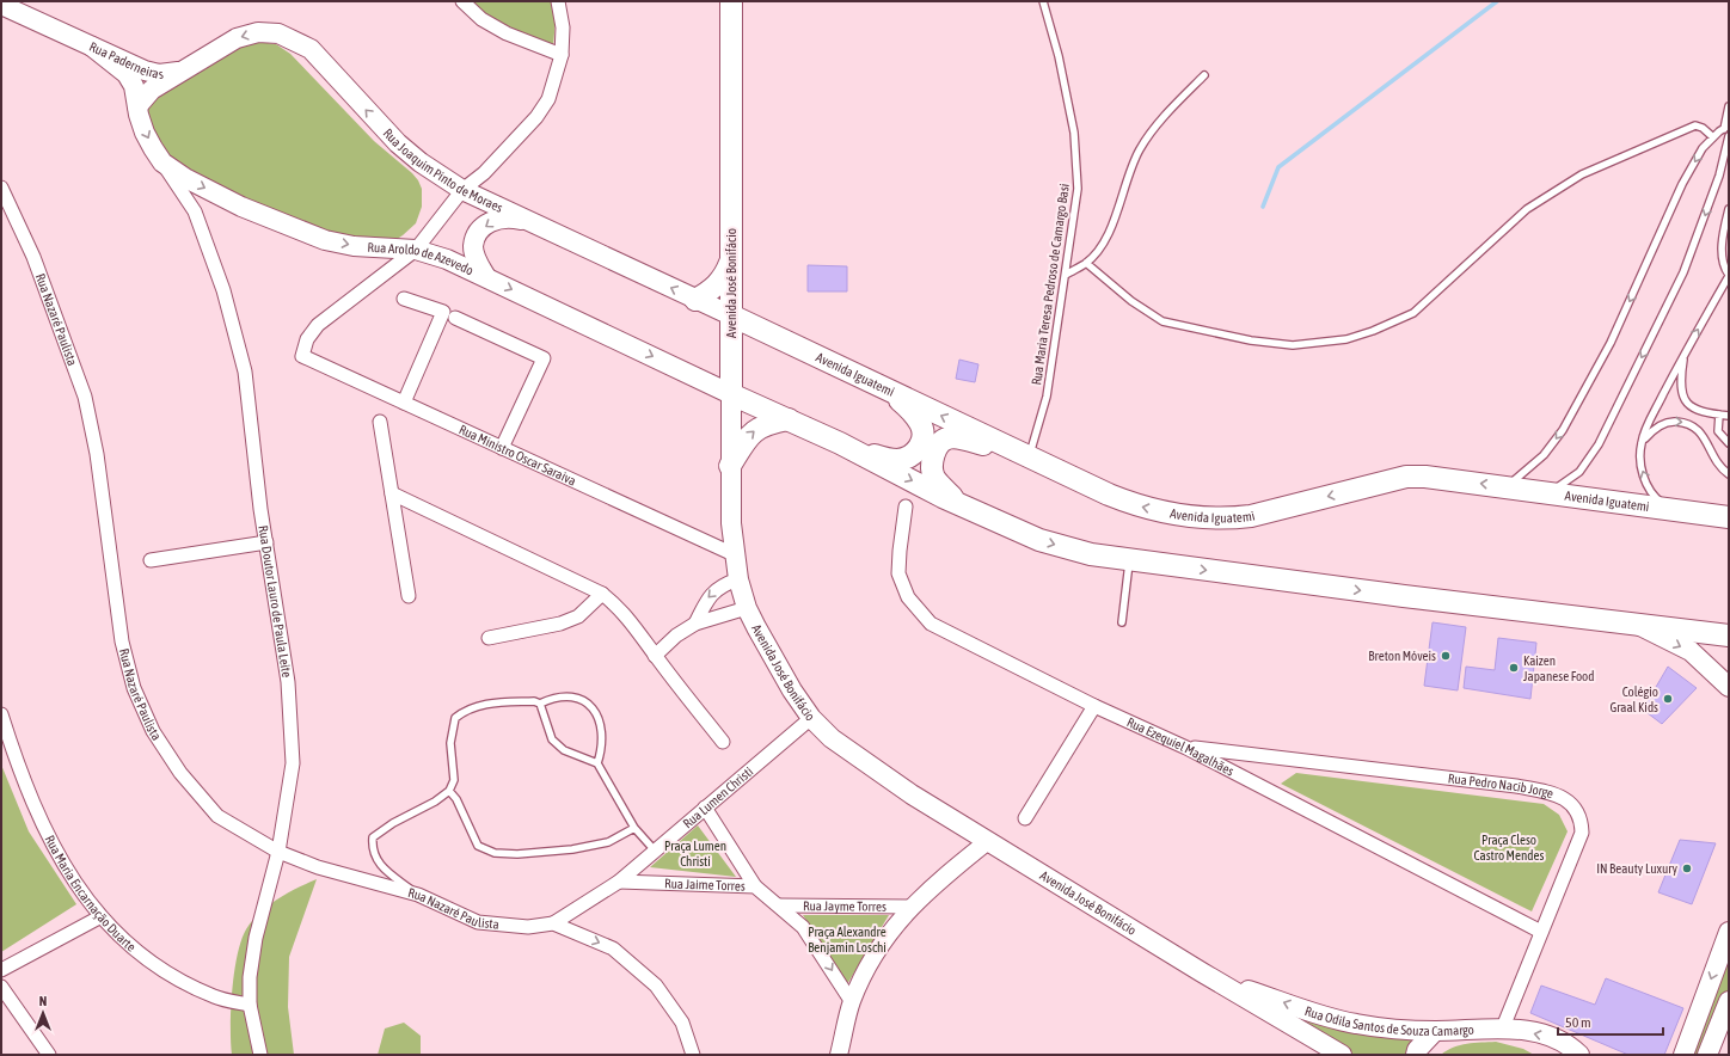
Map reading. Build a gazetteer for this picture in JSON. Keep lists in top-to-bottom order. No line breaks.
{"streets":{"main road":["Rua Paderneiras","Rua Joaquim Pinto de Moraes","Rua Aroldo de Azevedo","Avenida José Bonifácio","Avenida Iguatemi","Rua Odila Santos de Souza Camargo"],"street":["Rua Nazaré Paulista","Rua Ministro Oscar Saraiva","Rua Doutor Lauro de Paula Leite","Rua Ezequiel Magalhães","Rua Pedro Nacib Jorge","Rua Lumen Christi","Rua Jaime Torres","Rua Maria Encarnação Duarte","Rua Jayme Torres"],"lane":["Rua Maria Teresa Pedroso de Camargo Basi"]},"crossings":[["Rua Paderneiras","Rua Joaquim Pinto de Moraes"],["Rua Paderneiras","Rua Aroldo de Azevedo"],["Rua Joaquim Pinto de Moraes","Rua Aroldo de Azevedo"],["Rua Joaquim Pinto de Moraes","Avenida José Bonifácio"],["Rua Joaquim Pinto de Moraes","Avenida Iguatemi"],["Rua Aroldo de Azevedo","Avenida José Bonifácio"],["Rua Aroldo de Azevedo","Rua Ministro Oscar Saraiva"],["Rua Aroldo de Azevedo","Rua Doutor Lauro de Paula Leite"],["Avenida José Bonifácio","Avenida Iguatemi"],["Avenida José Bonifácio","Rua Ministro Oscar Saraiva"],["Avenida José Bonifácio","Rua Lumen Christi"],["Avenida José Bonifácio","Rua Odila Santos de Souza Camargo"],["Rua Maria Teresa Pedroso de Camargo Basi","Avenida Iguatemi"],["Rua Nazaré Paulista","Rua Doutor Lauro de Paula Leite"],["Rua Nazaré Paulista","Rua Lumen Christi"],["Rua Doutor Lauro de Paula Leite","Rua Maria Encarnação Duarte"],["Rua Ezequiel Magalhães","Rua Pedro Nacib Jorge"],["Rua Pedro Nacib Jorge","Rua Odila Santos de Souza Camargo"],["Rua Lumen Christi","Rua Jaime Torres"],["Rua Jaime Torres","Rua Jayme Torres"]],"one_way":["Rua Joaquim Pinto de Moraes","Rua Aroldo de Azevedo","Rua Jaime Torres","Rua Odila Santos de Souza Camargo"],"parks":["Praça Cleso Castro Mendes","Praça Lumen Christi","Praça Alexandre Benjamin Loschi"],"places":["Breton Móveis","Kaizen Japanese Food","Colégio Graal Kids","IN Beauty Luxury"],"scale_bar":"50 m","north":"top"}
